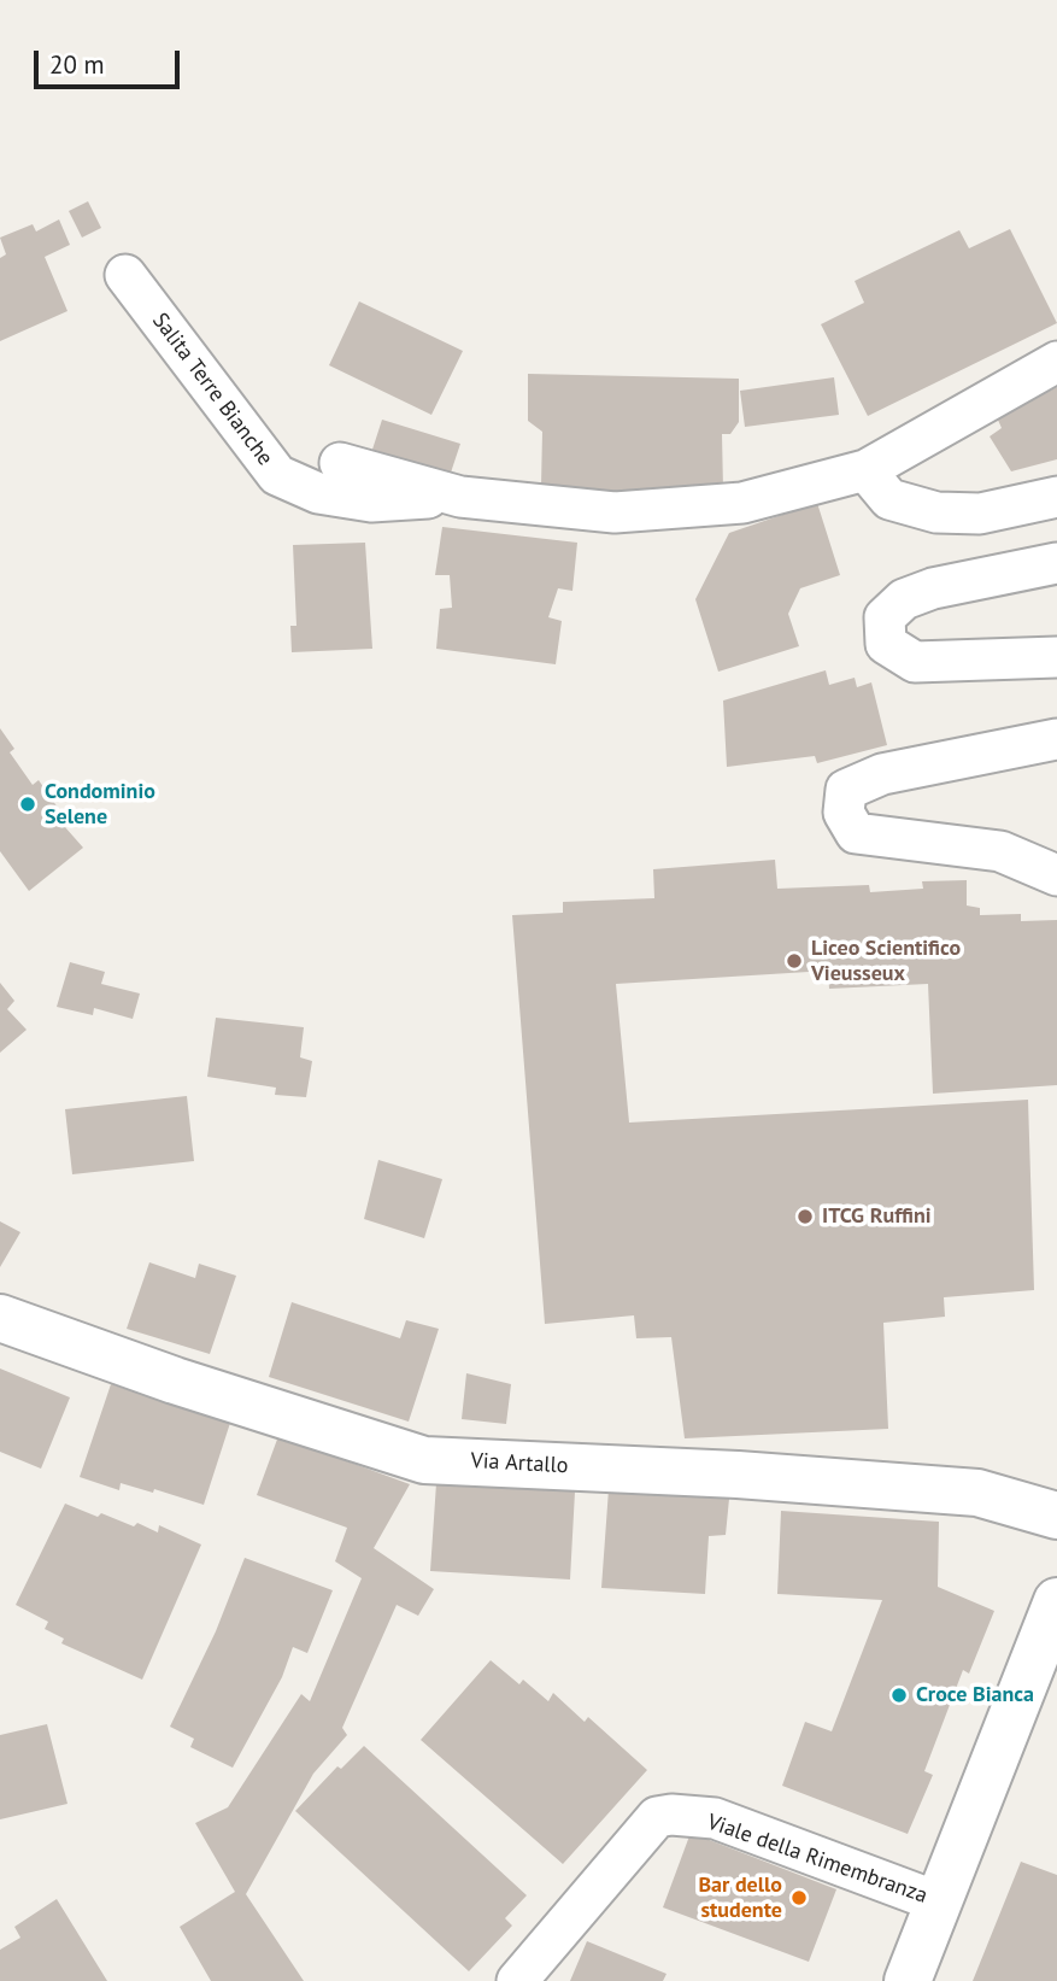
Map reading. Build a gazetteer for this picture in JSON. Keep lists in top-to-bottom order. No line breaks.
{"streets":{"street":["Salita Terre Bianche","Via Artallo","Viale della Rimembranza"]},"places":["Condominio Selene","Liceo Scientifico Vieusseux","ITCG Ruffini","Croce Bianca","Bar dello studente"],"scale_bar":"20 m"}
